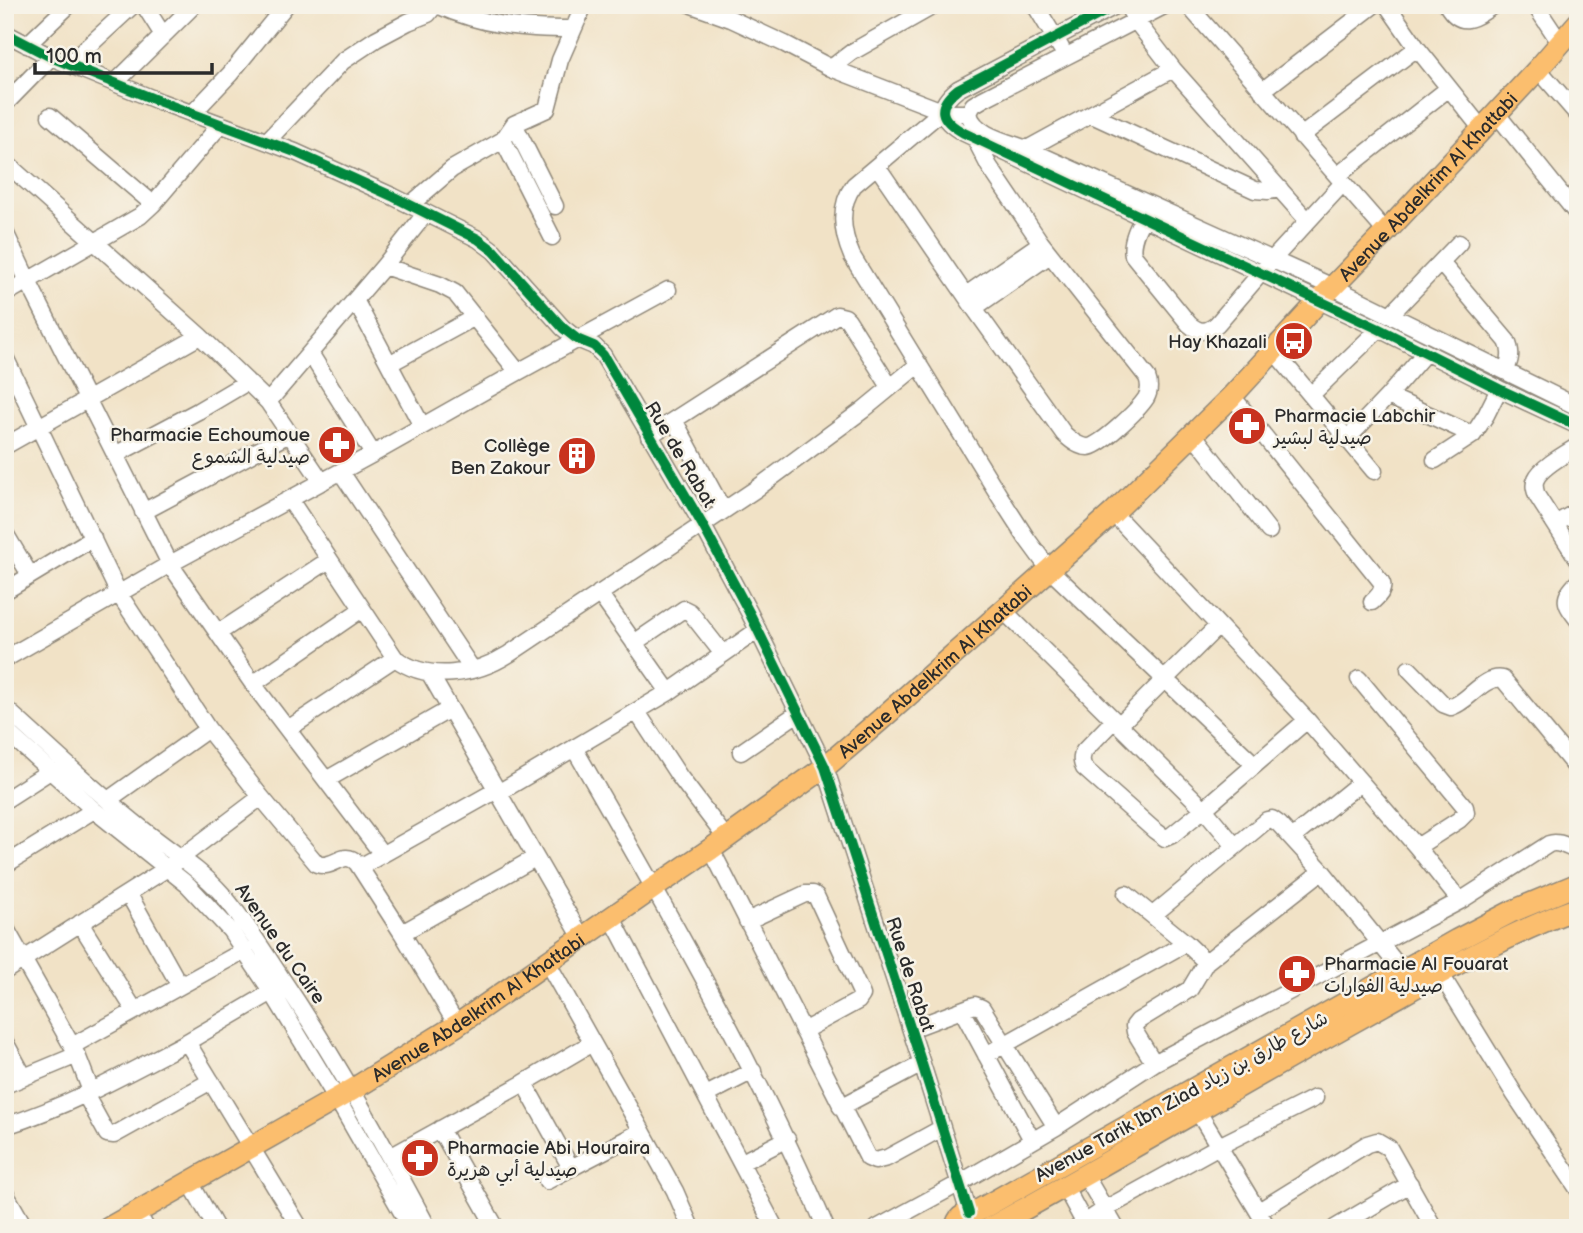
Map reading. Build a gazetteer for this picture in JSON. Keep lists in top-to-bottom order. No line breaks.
{"streets":{"main road":["Avenue Abdelkrim Al Khattabi","Avenue Tarik Ibn Ziad شارع طارق بن زياد"],"street":["Rue de Rabat","Avenue du Caire"]},"crossings":[["Avenue Abdelkrim Al Khattabi","Rue de Rabat"],["Avenue Abdelkrim Al Khattabi","Avenue du Caire"],["Rue de Rabat","Avenue Tarik Ibn Ziad شارع طارق بن زياد"]],"places":{"bus stop":["Hay Khazali"],"pharmacy":["Pharmacie Labchir صيدلية لبشير","Pharmacie Echoumoue صيدلية الشموع","Pharmacie Al Fouarat صيدلية الفوارات","Pharmacie Abi Houraira صيدلية أبي هريرة"],"building":["Collège Ben Zakour"]},"scale_bar":"100 m"}
